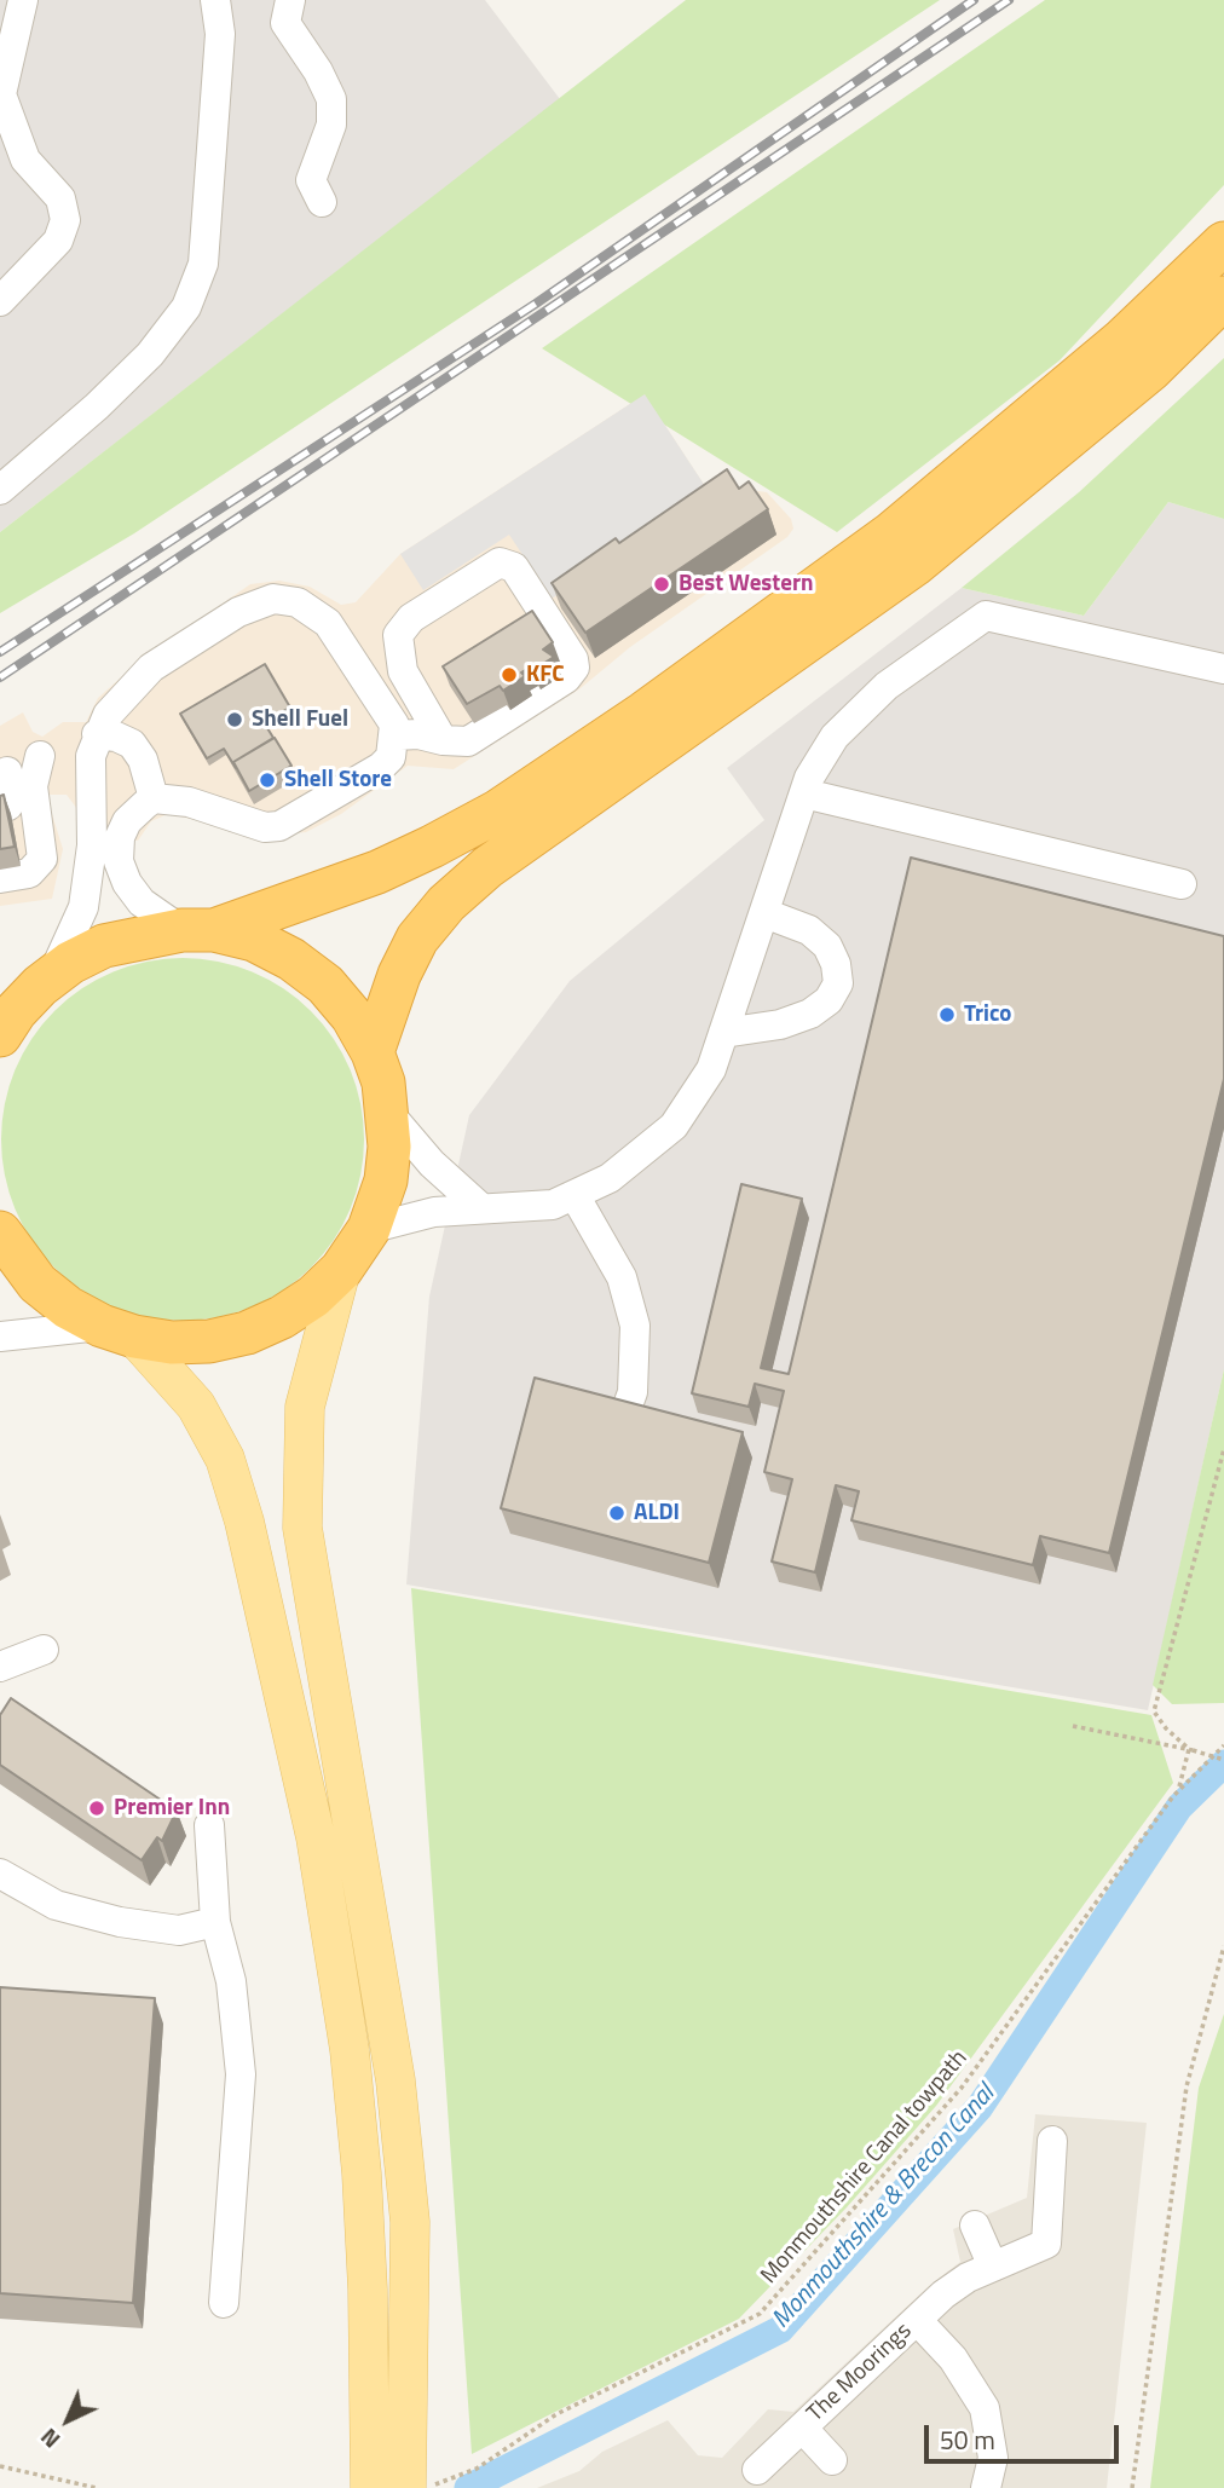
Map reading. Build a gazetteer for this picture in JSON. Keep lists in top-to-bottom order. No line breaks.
{"streets":{"street":["The Moorings"],"path":["Monmouthshire Canal towpath"]},"water":["Monmouthshire & Brecon Canal"],"places":["Best Western","KFC","Shell Fuel","Shell Store","Trico","ALDI","Premier Inn"],"scale_bar":"50 m","north":"bottom left"}
